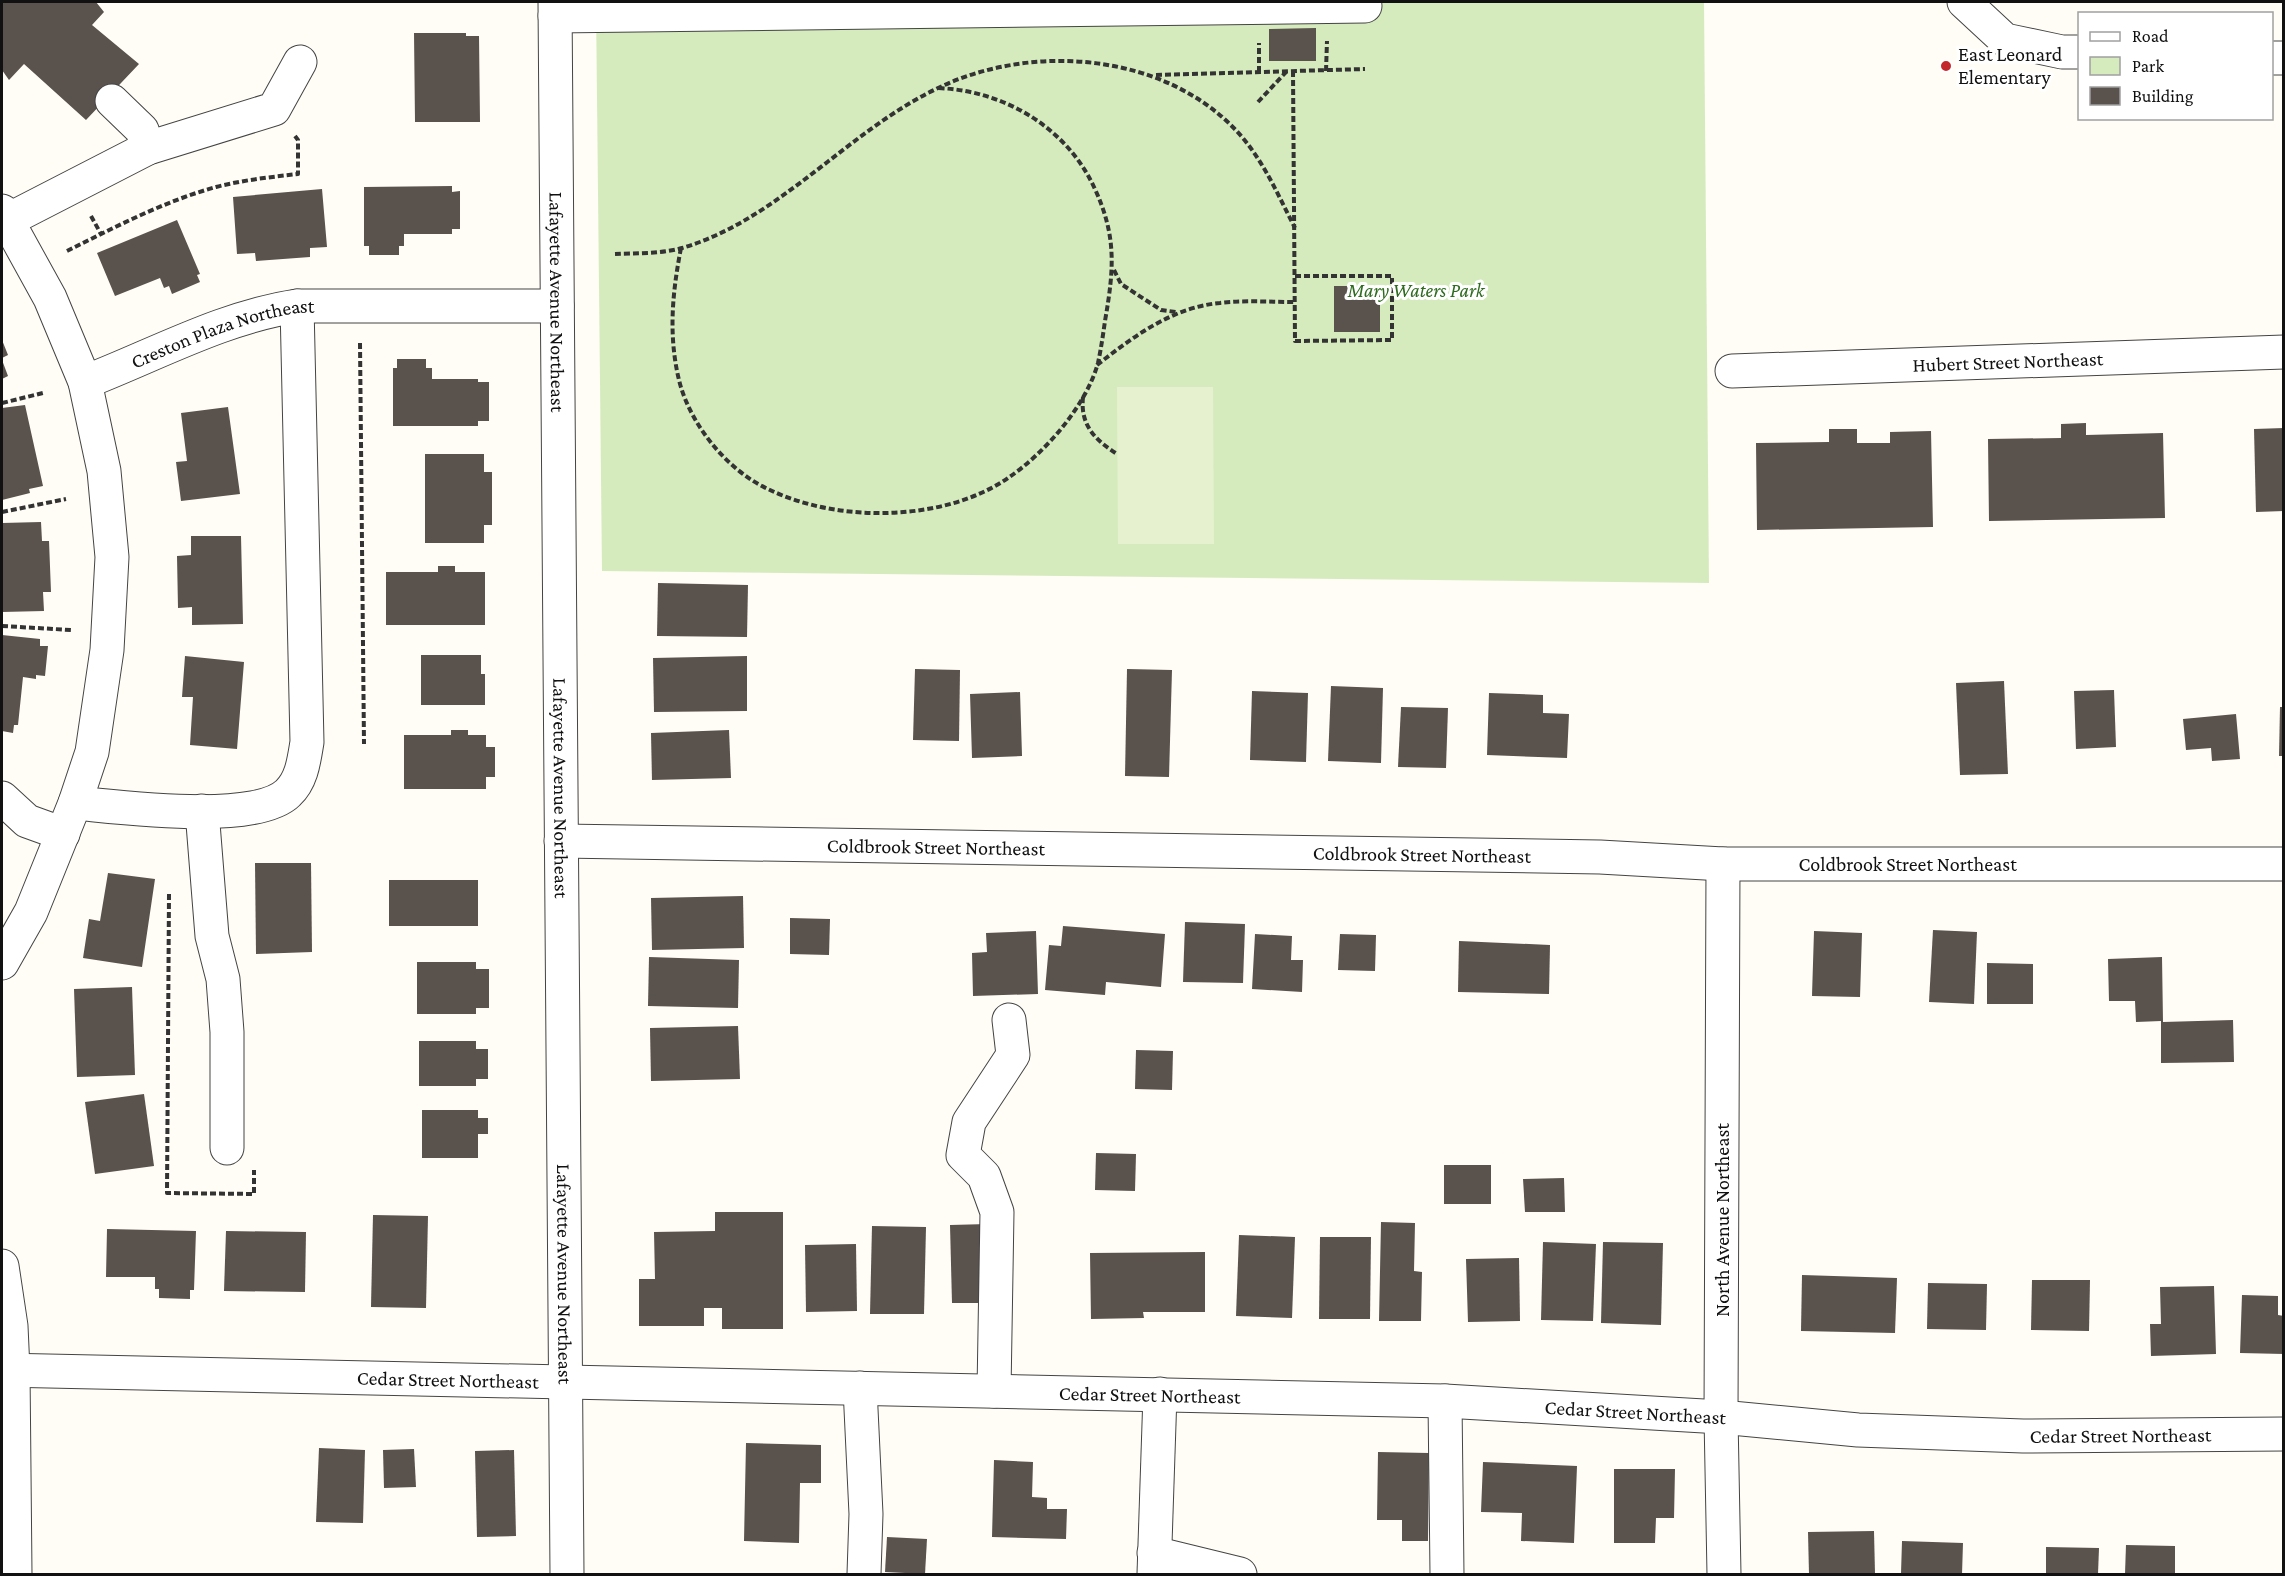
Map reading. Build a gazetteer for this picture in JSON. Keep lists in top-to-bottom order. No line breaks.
{"streets":{"street":["Lafayette Avenue Northeast","Creston Plaza Northeast","Hubert Street Northeast","Coldbrook Street Northeast","North Avenue Northeast","Cedar Street Northeast"]},"crossings":[["Lafayette Avenue Northeast","Creston Plaza Northeast"],["Lafayette Avenue Northeast","Coldbrook Street Northeast"],["Lafayette Avenue Northeast","Cedar Street Northeast"],["Coldbrook Street Northeast","North Avenue Northeast"],["North Avenue Northeast","Cedar Street Northeast"]],"parks":["Mary Waters Park"],"places":["East Leonard Elementary"],"legend":["Road","Park","Building"]}
